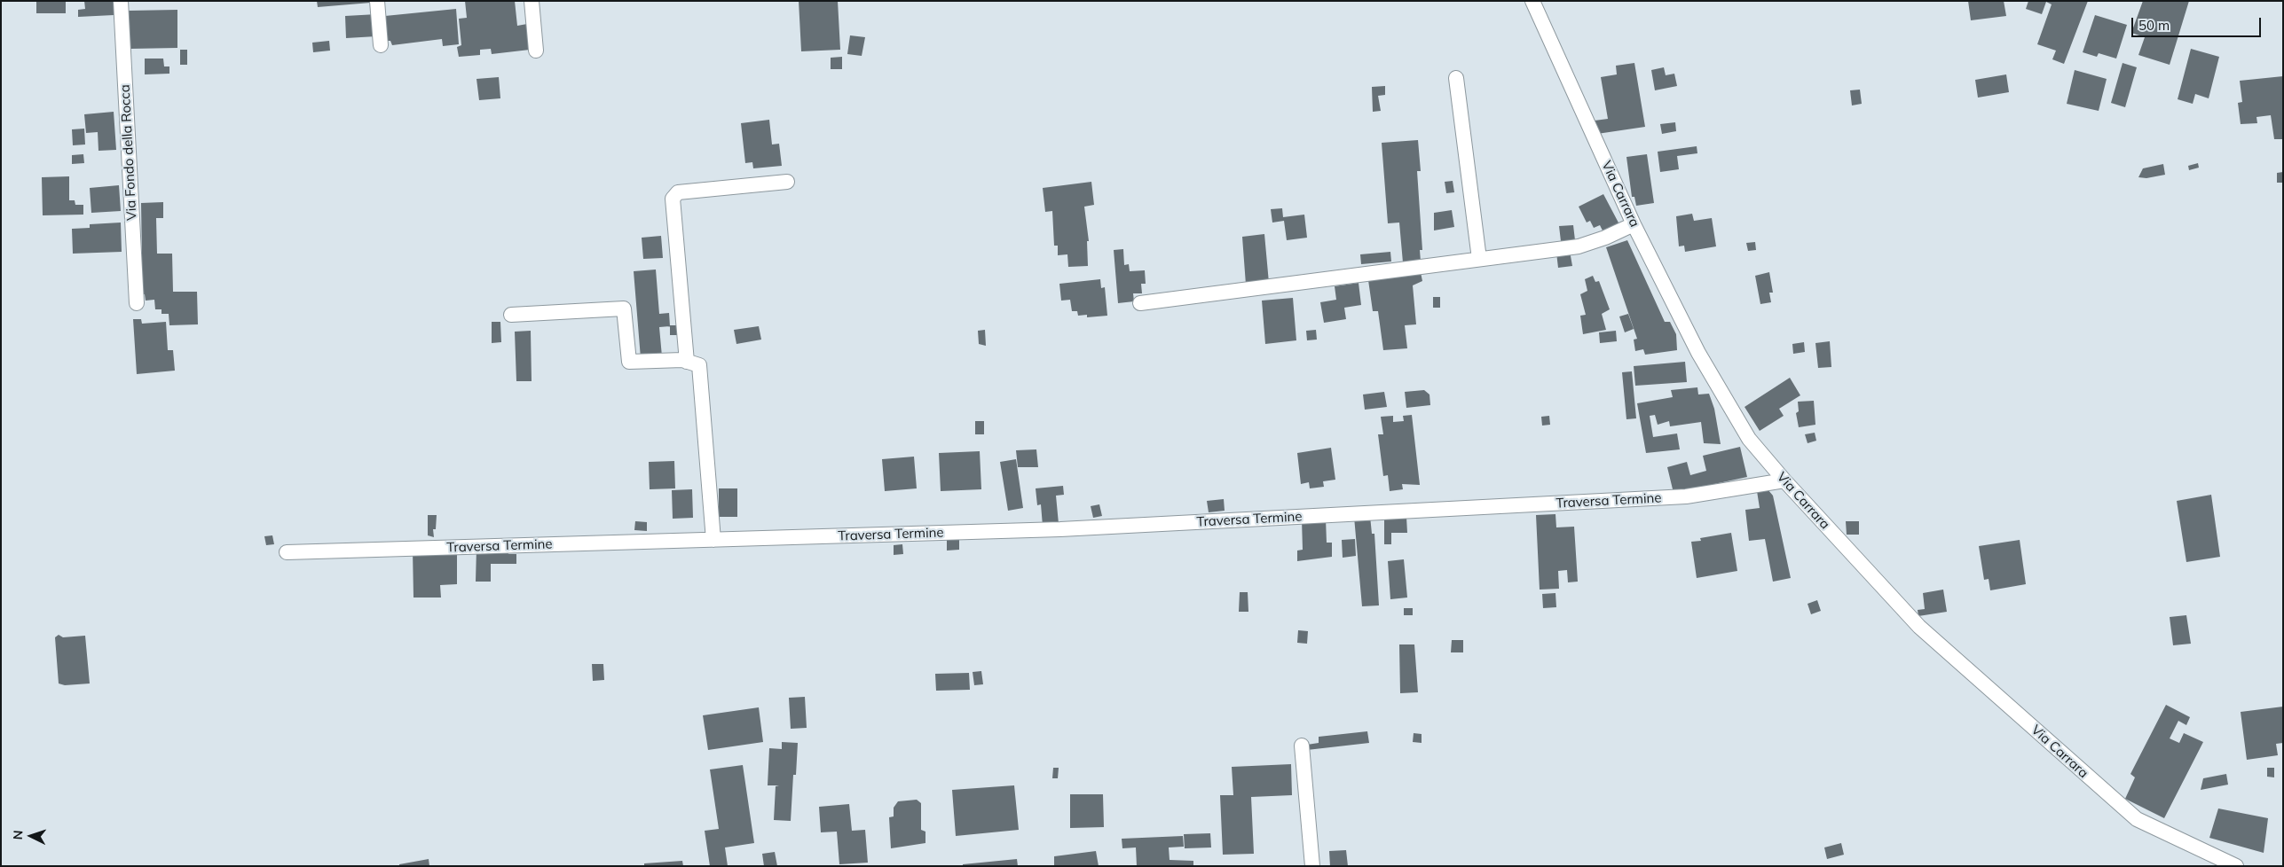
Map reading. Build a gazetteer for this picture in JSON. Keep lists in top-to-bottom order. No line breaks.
{"streets":{"street":["Via Fondo della Rocca","Via Carrara","Traversa Termine"]},"crossings":[["Via Carrara","Traversa Termine"]],"scale_bar":"50 m","north":"left"}
